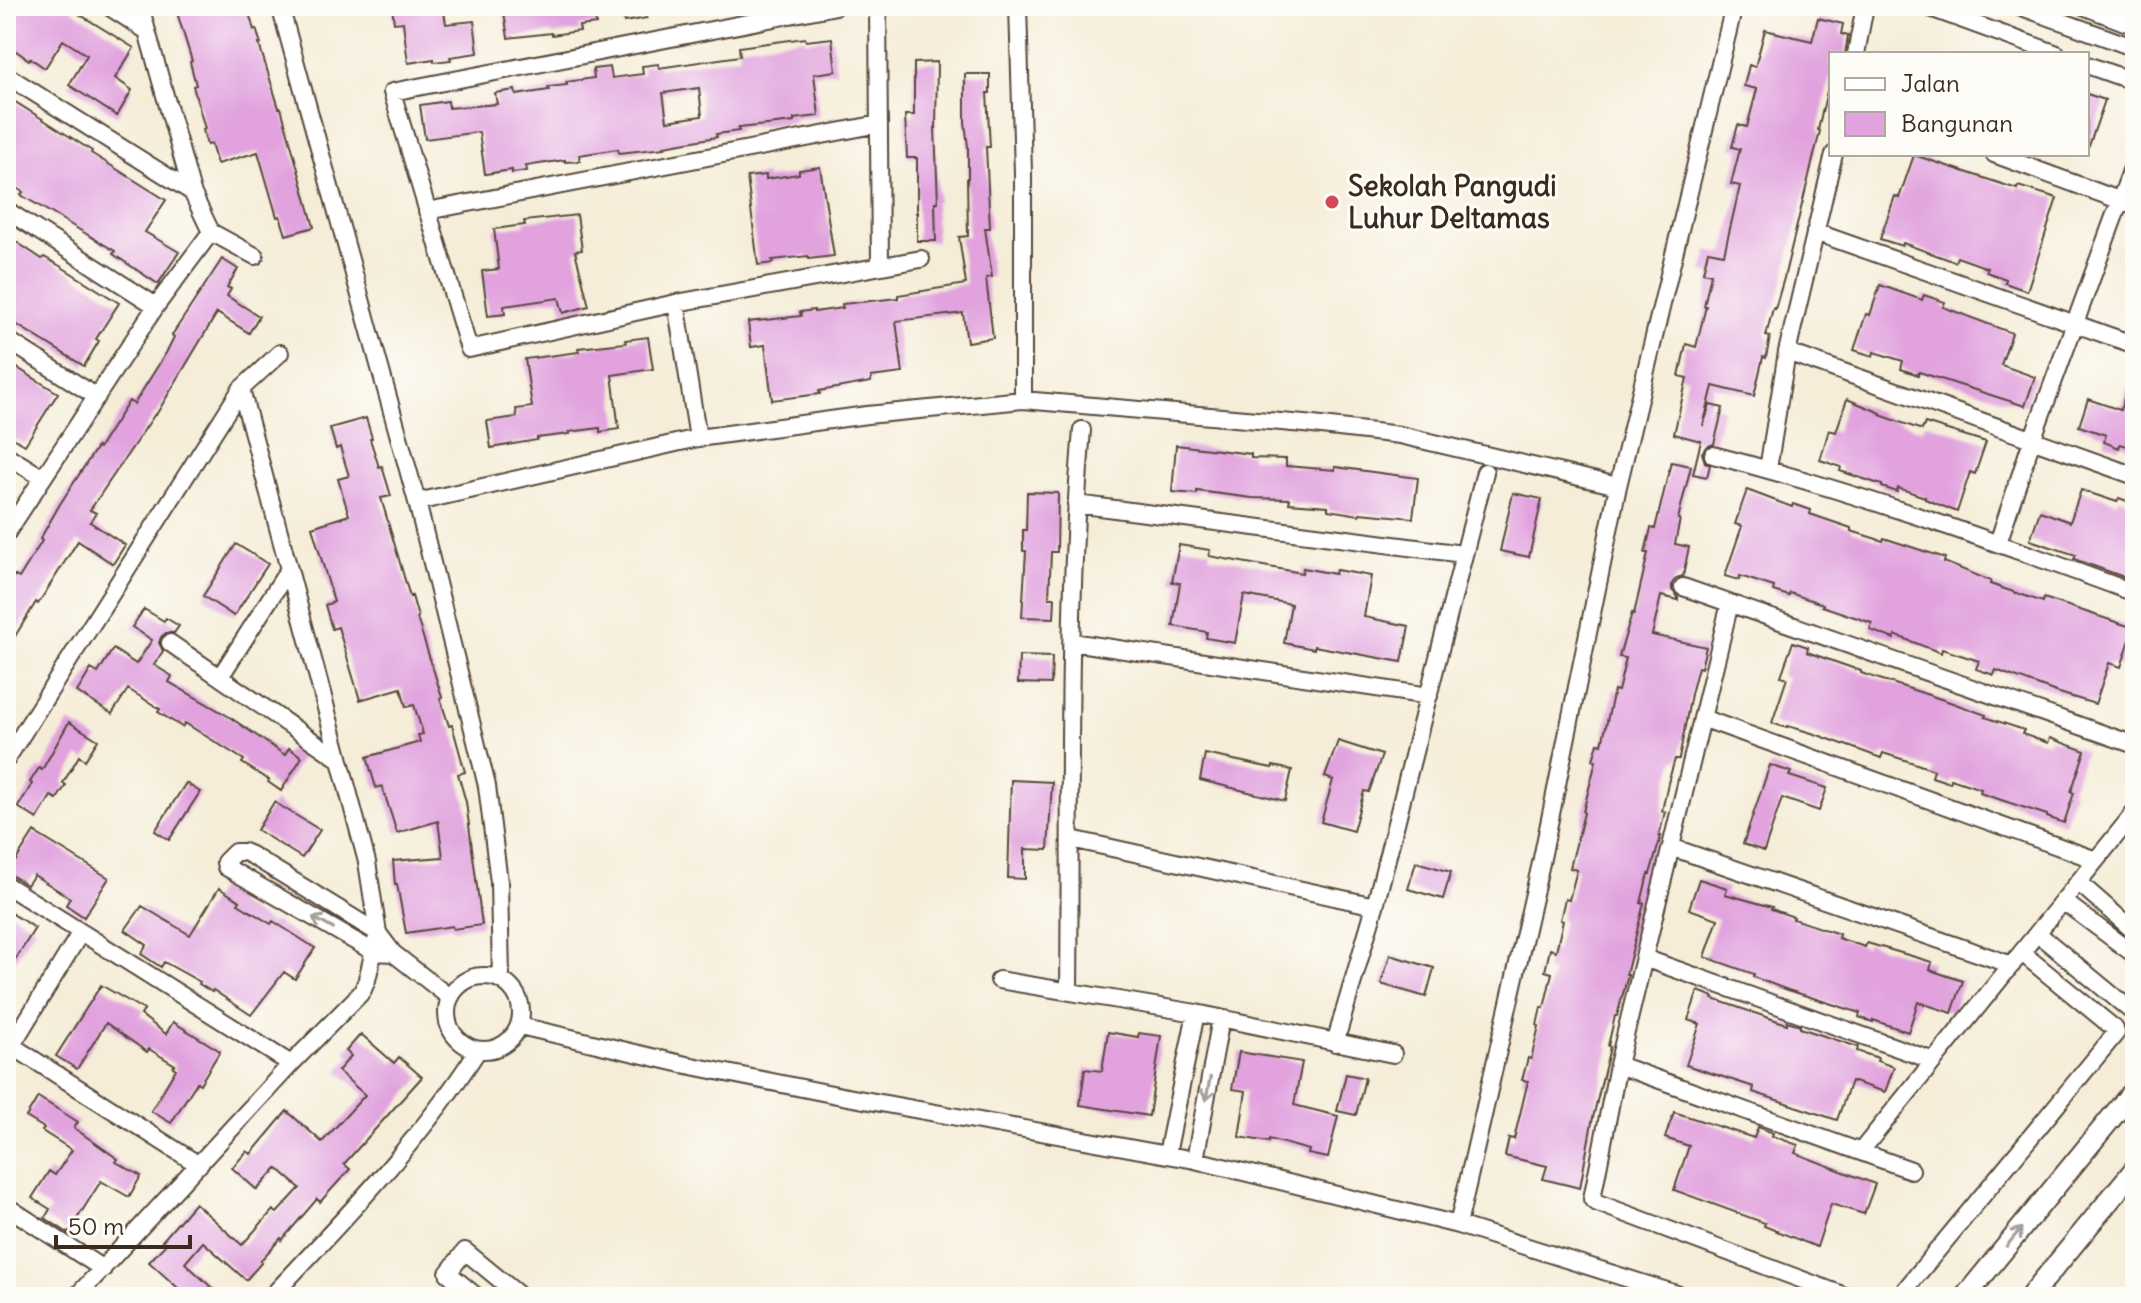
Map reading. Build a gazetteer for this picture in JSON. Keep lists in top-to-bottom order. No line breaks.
{"places":["Sekolah Pangudi Luhur Deltamas"],"legend":["Jalan","Bangunan"],"scale_bar":"50 m"}
